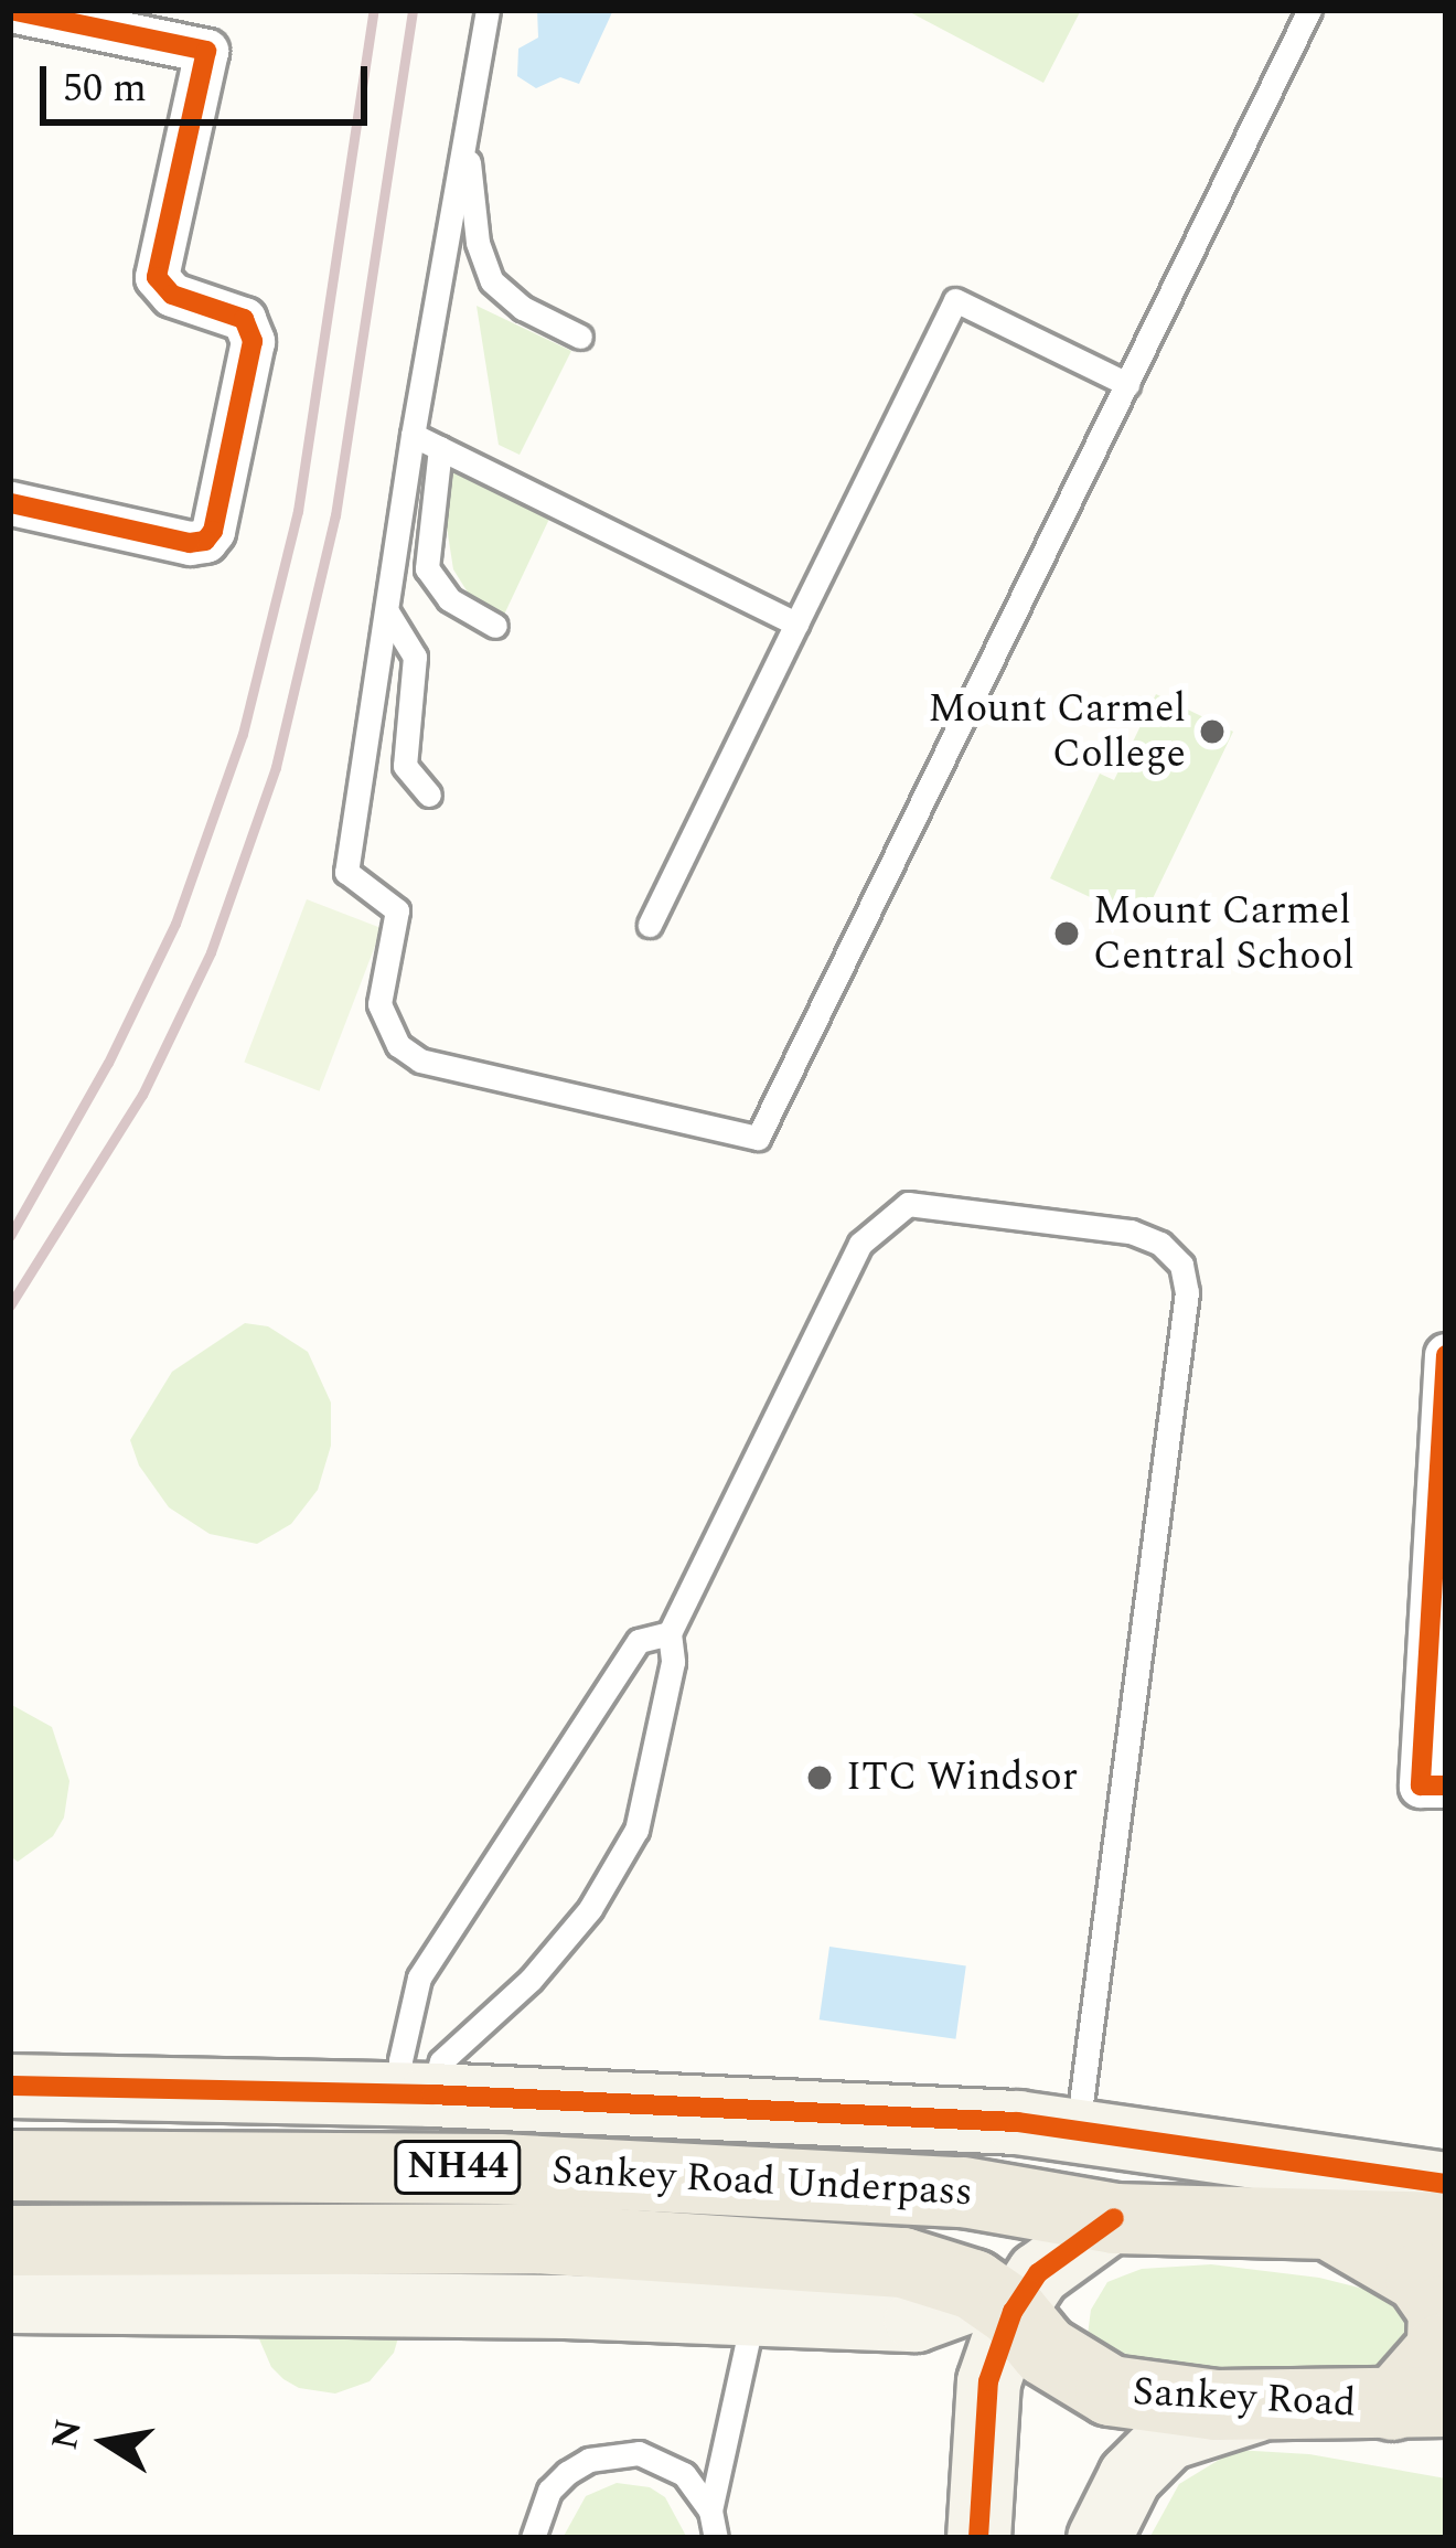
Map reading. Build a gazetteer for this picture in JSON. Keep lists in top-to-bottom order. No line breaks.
{"streets":{"main road":["NH44","Sankey Road Underpass","Sankey Road"]},"crossings":[["Sankey Road Underpass","Sankey Road"]],"places":["Mount Carmel College","Mount Carmel Central School","ITC Windsor"],"scale_bar":"50 m","north":"left"}
